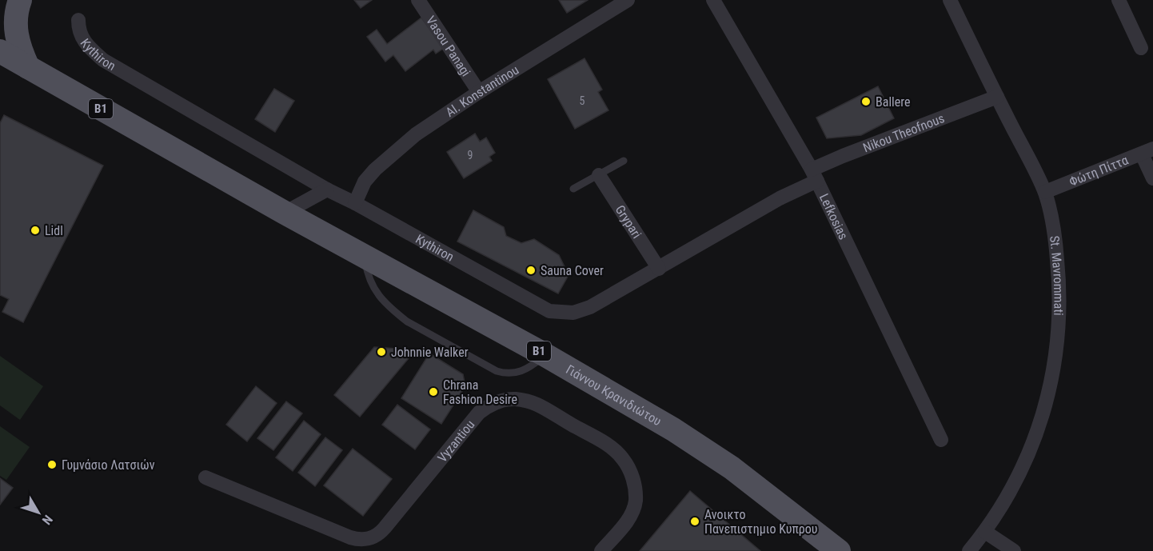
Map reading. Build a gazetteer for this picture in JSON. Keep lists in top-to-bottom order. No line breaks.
{"streets":{"main road":["B1","Γιάννου Κρανιδιώτου"],"street":["Vasou Panagi","Kythiron","Al. Konstantinou","Nikou Theofnous","Φώτη Πίττα","Lefkosias","Grypari","St. Mavrommati","Vyzantiou"]},"crossings":[["Vasou Panagi","Al. Konstantinou"],["Kythiron","Al. Konstantinou"],["Kythiron","Nikou Theofnous"],["Kythiron","Lefkosias"],["Kythiron","Grypari"],["B1","Γιάννου Κρανιδιώτου"],["Nikou Theofnous","Lefkosias"],["Nikou Theofnous","St. Mavrommati"],["Φώτη Πίττα","St. Mavrommati"]],"places":["Ballere","Lidl","Sauna Cover","Johnnie Walker","Chrana Fashion Desire","Γυμνάσιο Λατσιών","Ανοικτο Πανεπιστημιο Κυπρου"],"house_numbers":["5","9"],"north":"bottom right"}
